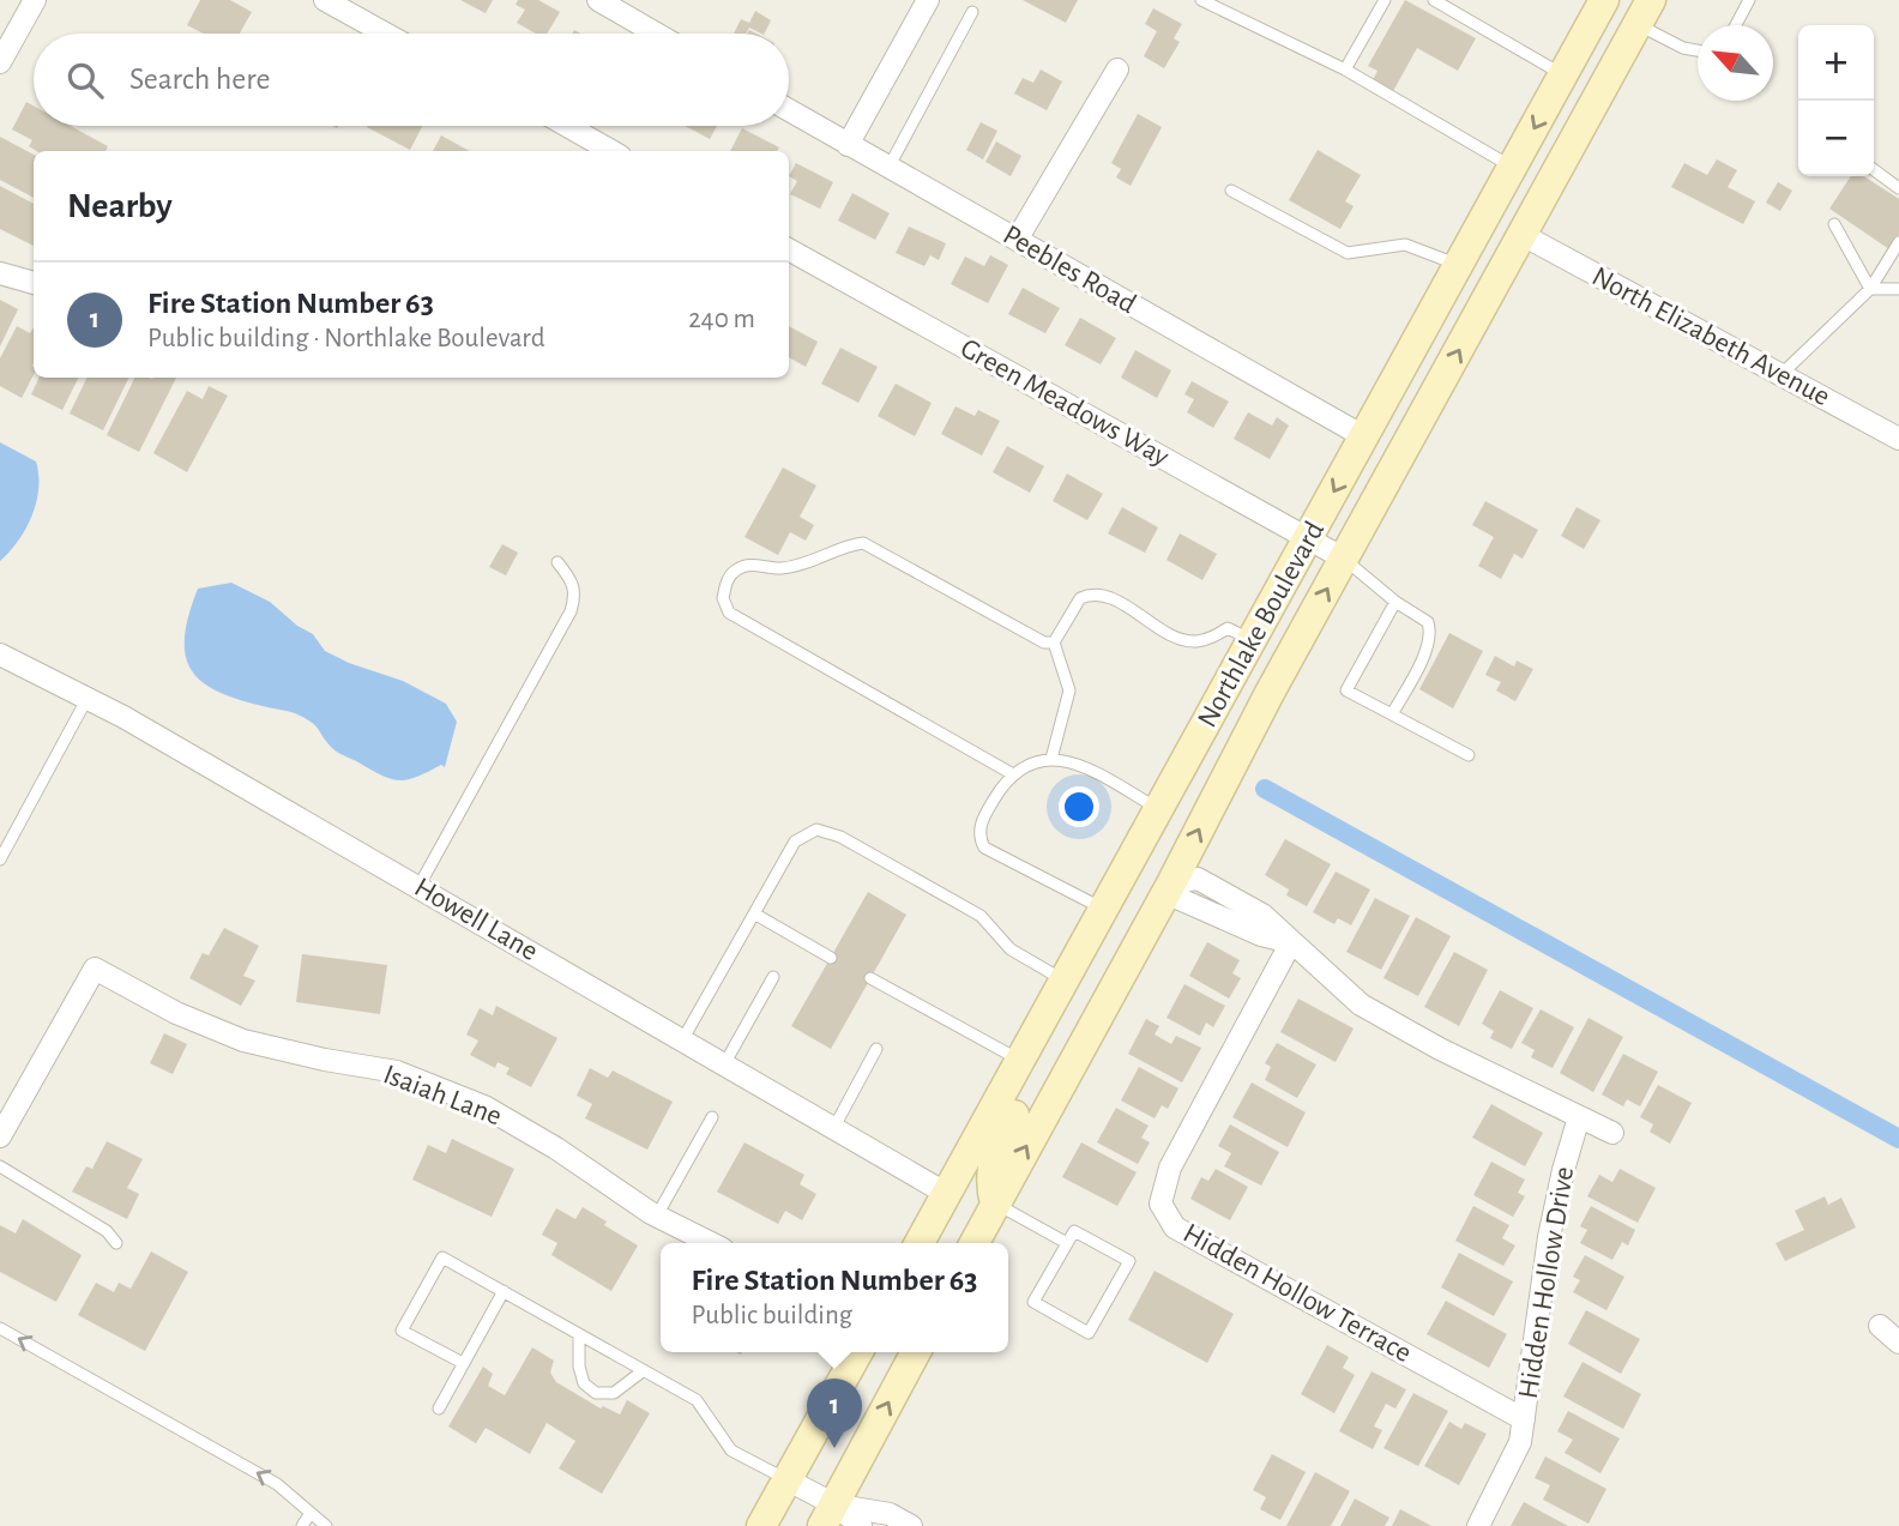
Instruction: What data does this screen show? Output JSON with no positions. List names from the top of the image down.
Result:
{
  "streets": {
    "main road": ["Northlake Boulevard"],
    "street": [
      "Peebles Road",
      "North Elizabeth Avenue",
      "Green Meadows Way",
      "Howell Lane",
      "Isaiah Lane",
      "Hidden Hollow Drive",
      "Hidden Hollow Terrace"
    ]
  },
  "crossings": [
    ["Peebles Road", "Northlake Boulevard"],
    ["North Elizabeth Avenue", "Northlake Boulevard"],
    ["Green Meadows Way", "Northlake Boulevard"],
    ["Northlake Boulevard", "Howell Lane"],
    ["Hidden Hollow Drive", "Hidden Hollow Terrace"]
  ],
  "north": "top left",
  "page": {
    "map_buttons": ["+", "−"],
    "search": "Search here",
    "heading": "Nearby",
    "list": [
      {
        "mark": "1",
        "name": "Fire Station Number 63",
        "note": "Public building · Northlake Boulevard",
        "value": "240 m"
      }
    ],
    "popup": ["Fire Station Number 63", "Public building"],
    "pins": "1"
  }
}
